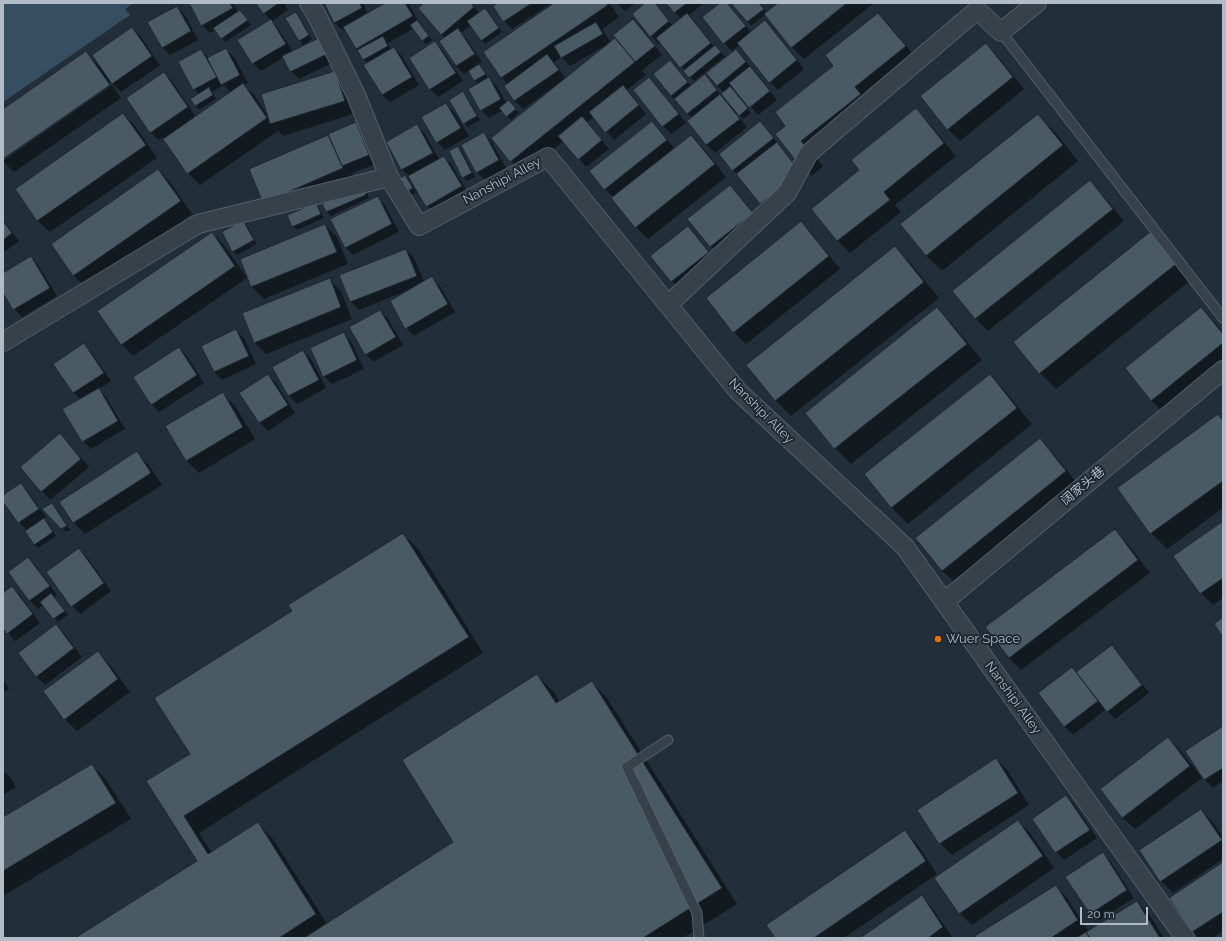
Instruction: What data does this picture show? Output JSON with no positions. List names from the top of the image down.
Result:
{
  "streets": {
    "street": ["Nanshipi Alley", "阔家头巷"]
  },
  "crossings": [
    ["Nanshipi Alley", "阔家头巷"]
  ],
  "places": ["Wuer Space"],
  "scale_bar": "20 m"
}
